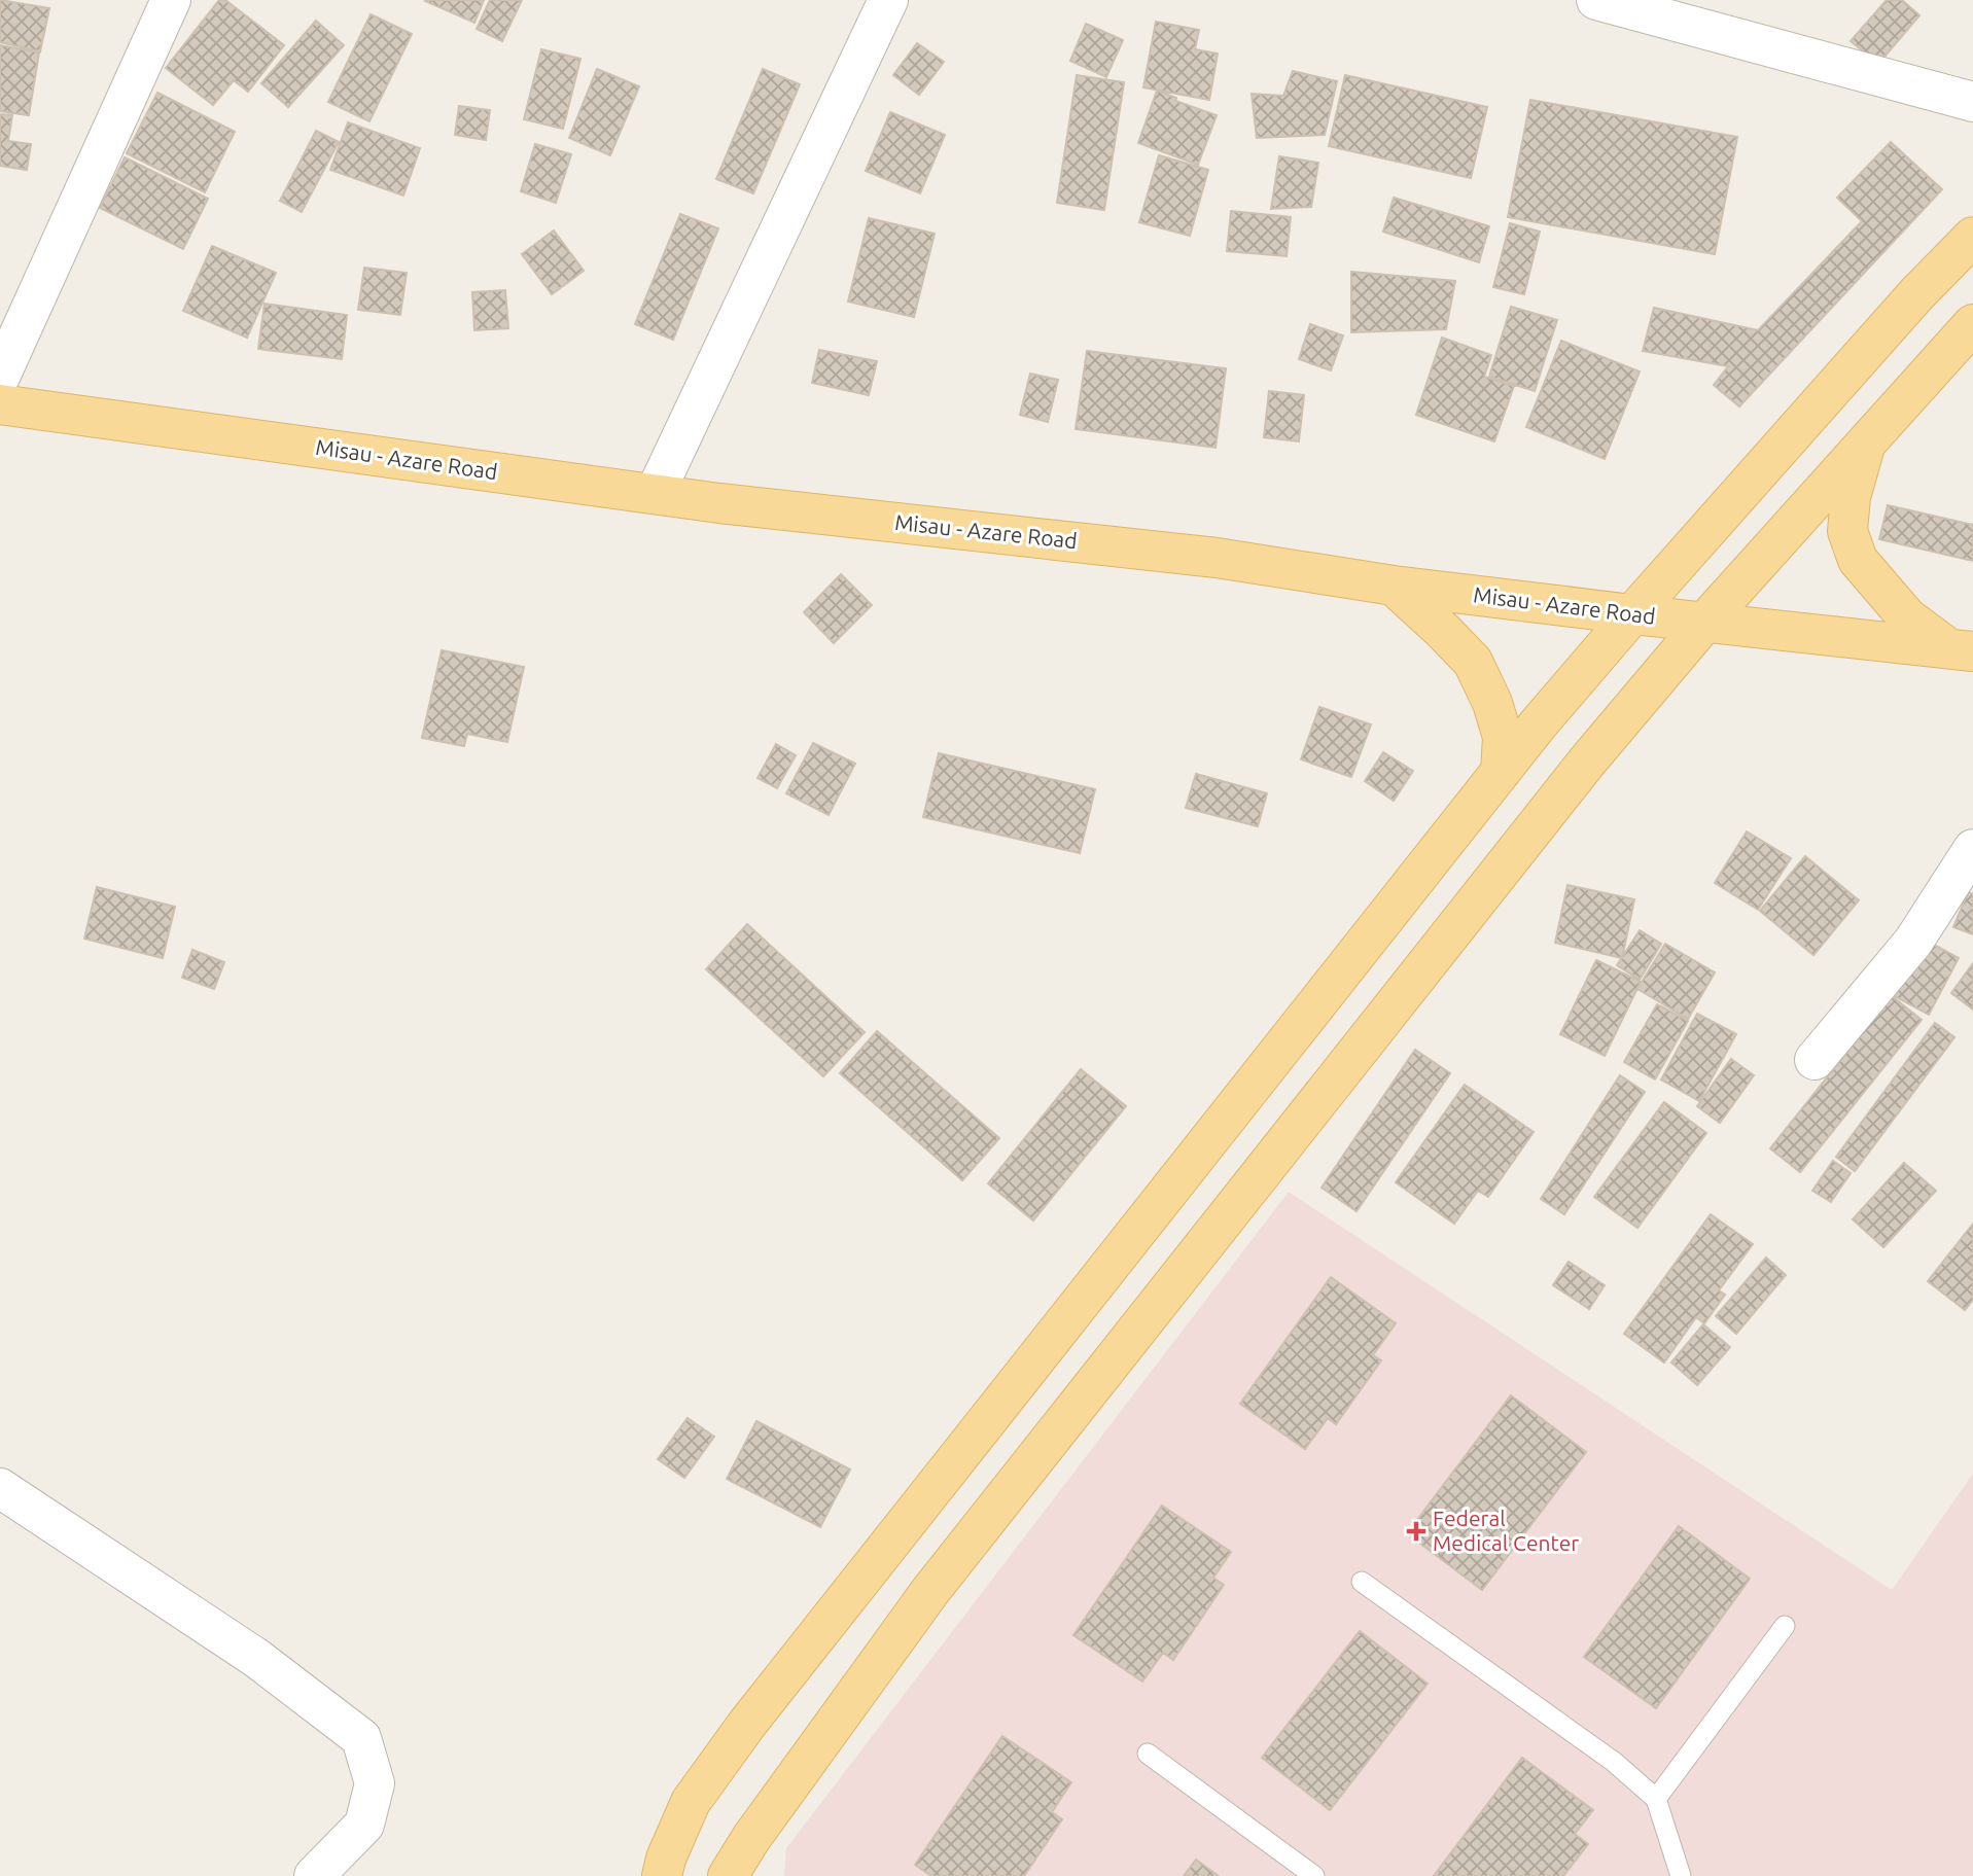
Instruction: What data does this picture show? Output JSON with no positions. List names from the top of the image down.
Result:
{
  "streets": {
    "main road": ["Misau - Azare Road"]
  },
  "places": {
    "health": ["Federal Medical Center"]
  }
}
